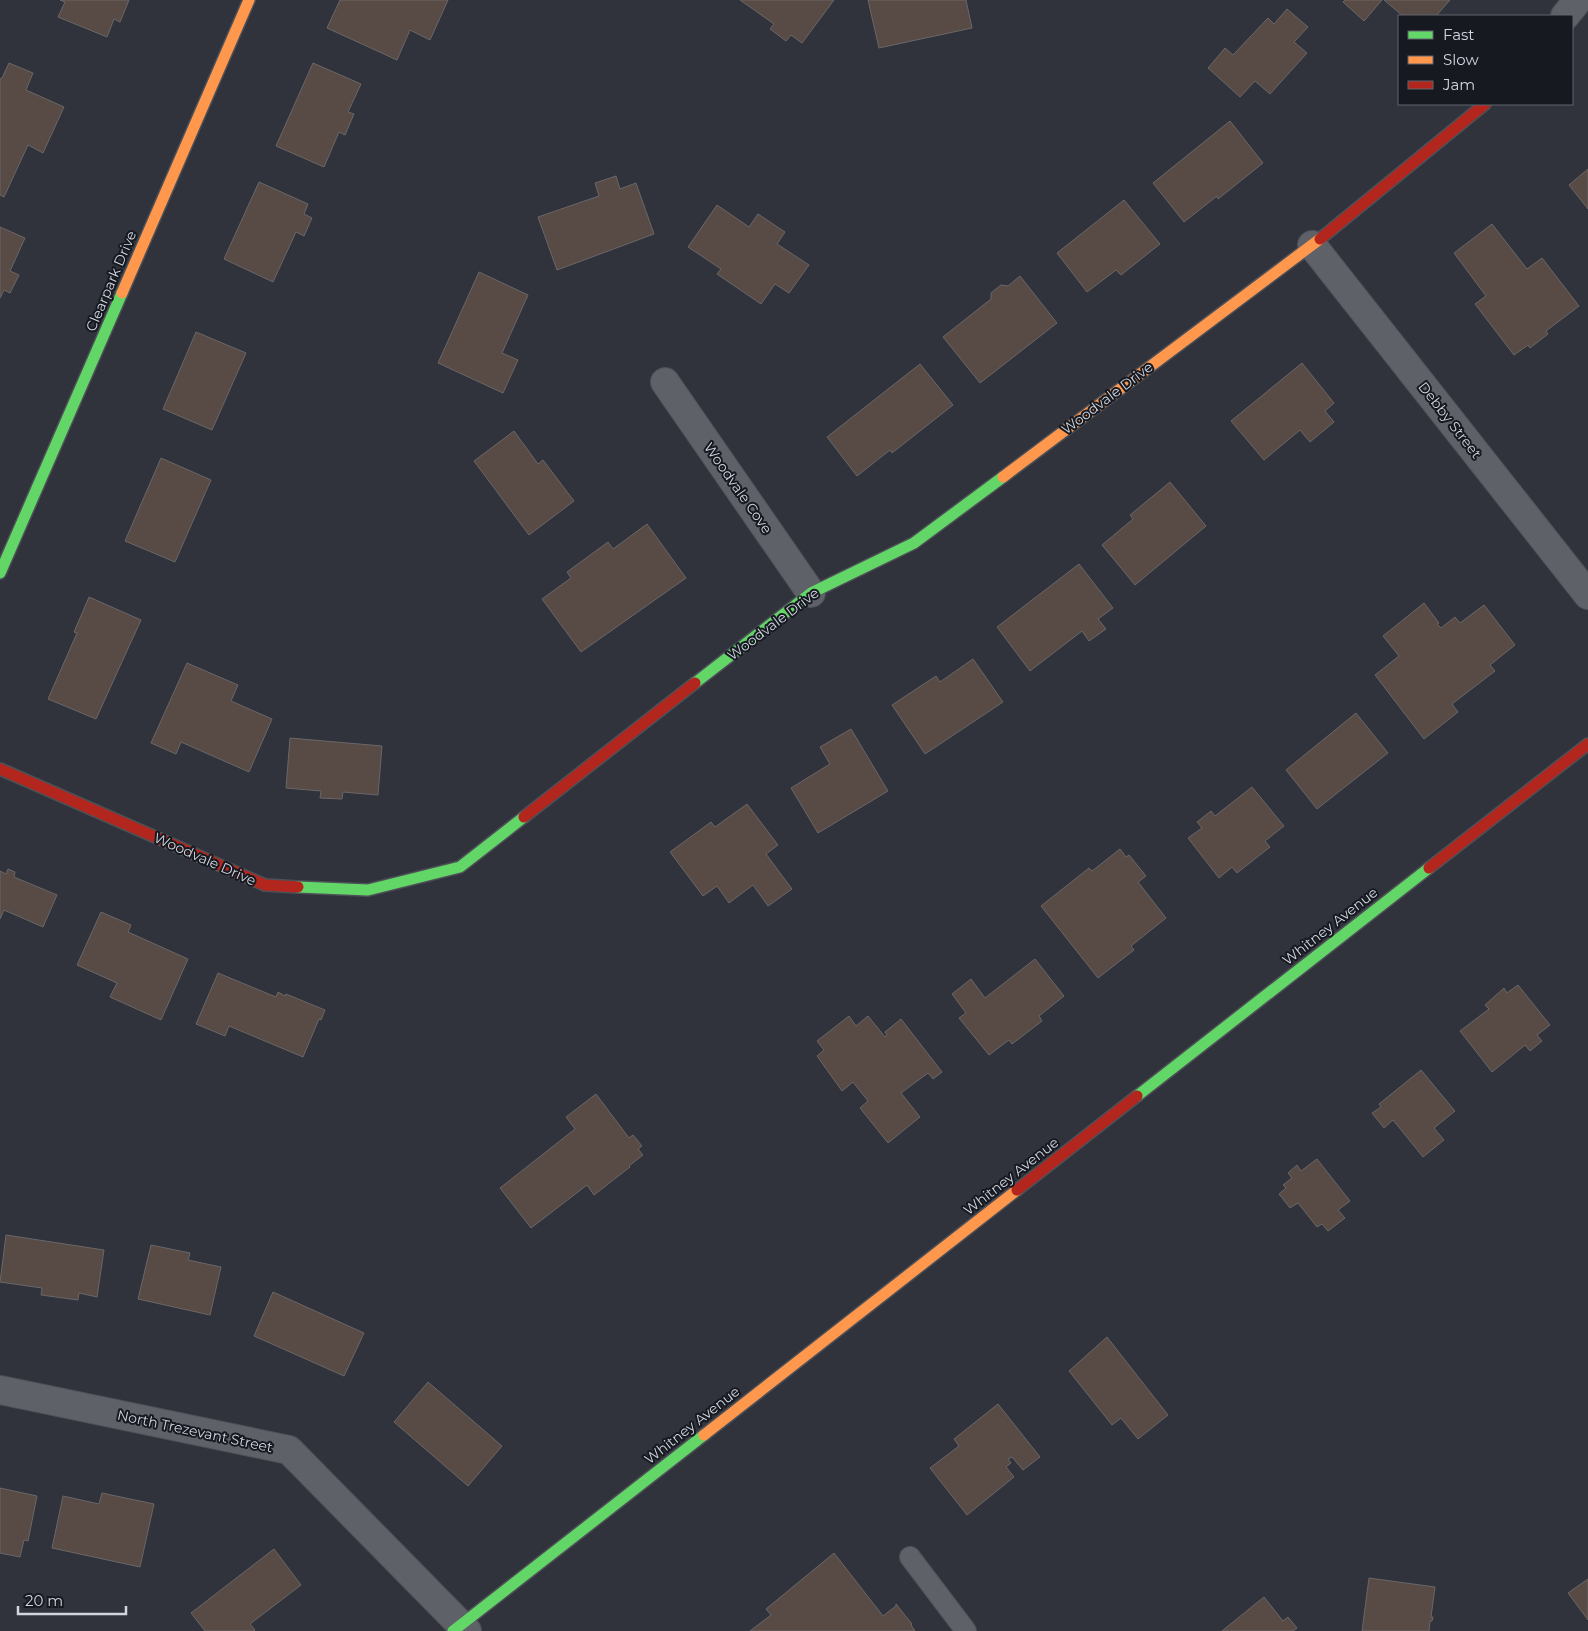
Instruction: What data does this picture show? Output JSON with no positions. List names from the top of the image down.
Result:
{
  "streets": {
    "street": [
      "Clearpark Drive",
      "Woodvale Drive",
      "Debby Street",
      "Woodvale Cove",
      "Whitney Avenue",
      "North Trezevant Street"
    ]
  },
  "crossings": [
    ["Woodvale Drive", "Debby Street"],
    ["Woodvale Drive", "Woodvale Cove"],
    ["Whitney Avenue", "North Trezevant Street"]
  ],
  "legend": ["Fast", "Slow", "Jam"],
  "scale_bar": "20 m"
}
